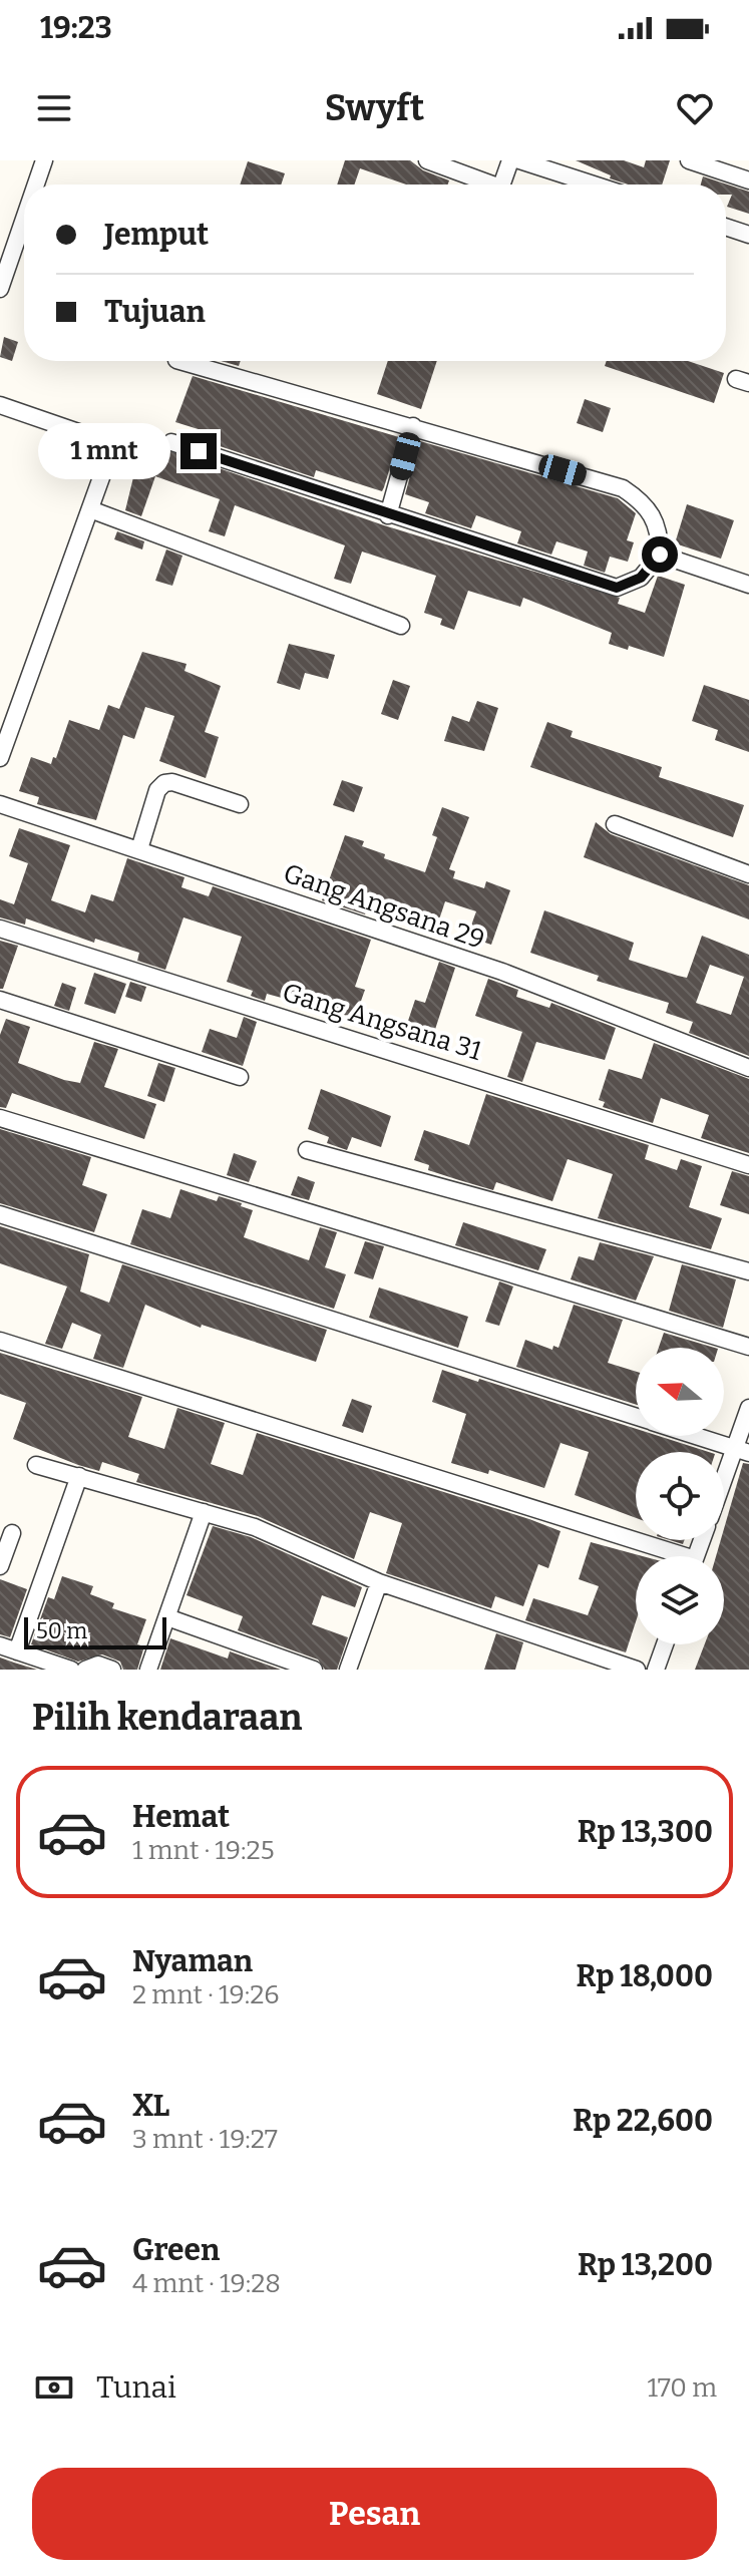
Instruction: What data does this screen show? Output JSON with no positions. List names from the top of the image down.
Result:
{
  "streets": {
    "street": ["Gang Angsana 29", "Gang Angsana 31"]
  },
  "scale_bar": "50 m",
  "north": "left",
  "page": {
    "status": "19:23",
    "header": "Swyft",
    "banner": ["Jemput", "Tujuan"],
    "bubble": "1 mnt",
    "scale": "50 m",
    "heading": "Pilih kendaraan",
    "list": [
      {
        "name": "Hemat",
        "note": "1 mnt · 19:25",
        "value": "Rp 13,300"
      },
      {
        "name": "Nyaman",
        "note": "2 mnt · 19:26",
        "value": "Rp 18,000"
      },
      {
        "name": "XL",
        "note": "3 mnt · 19:27",
        "value": "Rp 22,600"
      },
      {
        "name": "Green",
        "note": "4 mnt · 19:28",
        "value": "Rp 13,200"
      }
    ],
    "pay": ["Tunai", "170 m"],
    "buttons": "Pesan"
  }
}
